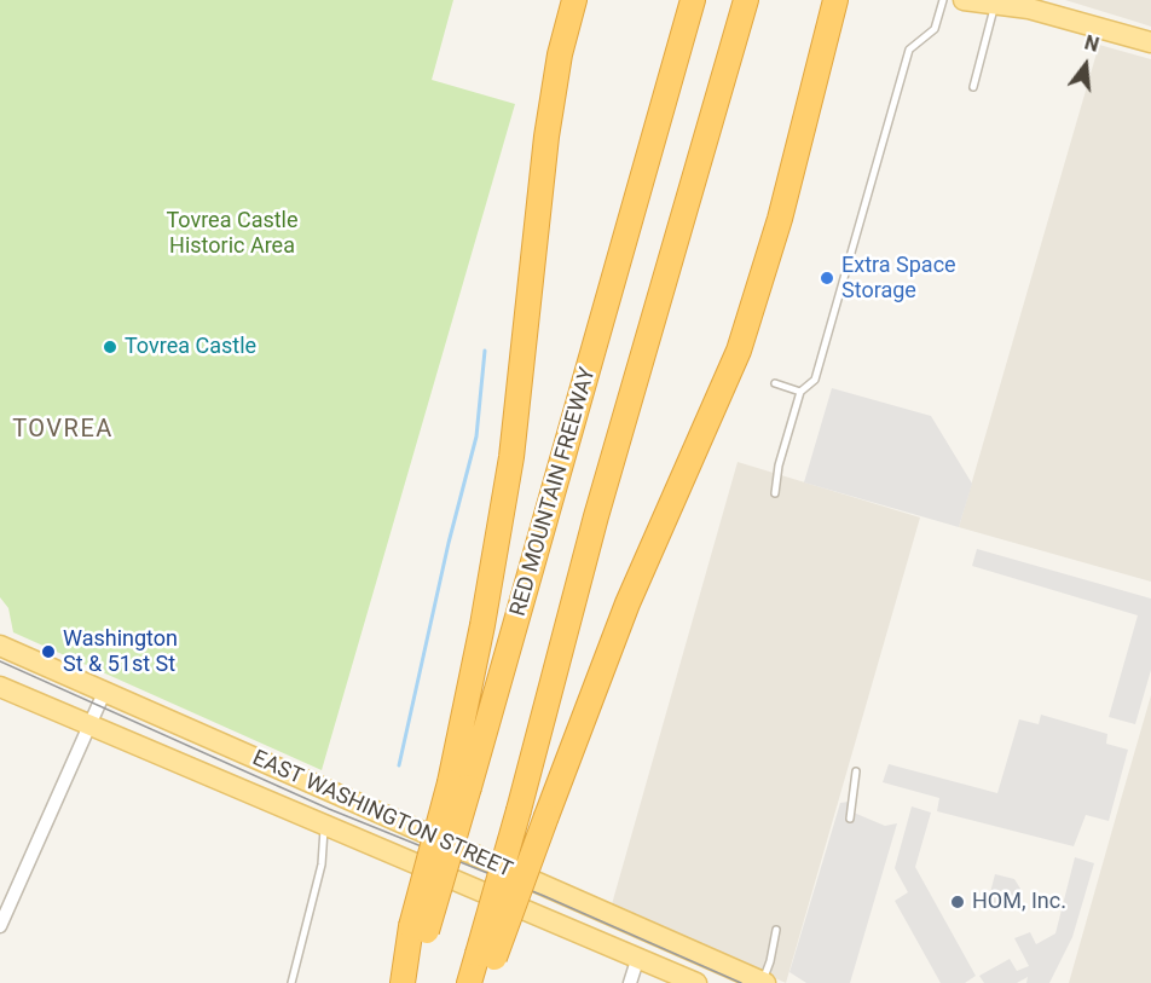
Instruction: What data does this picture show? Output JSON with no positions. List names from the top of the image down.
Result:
{
  "streets": {
    "highway": ["RED MOUNTAIN FREEWAY"],
    "main road": ["EAST WASHINGTON STREET"]
  },
  "districts": ["TOVREA"],
  "parks": ["Tovrea Castle Historic Area"],
  "places": [
    "Extra Space Storage",
    "Tovrea Castle",
    "Washington St & 51st St",
    "HOM, Inc."
  ],
  "north": "top"
}
